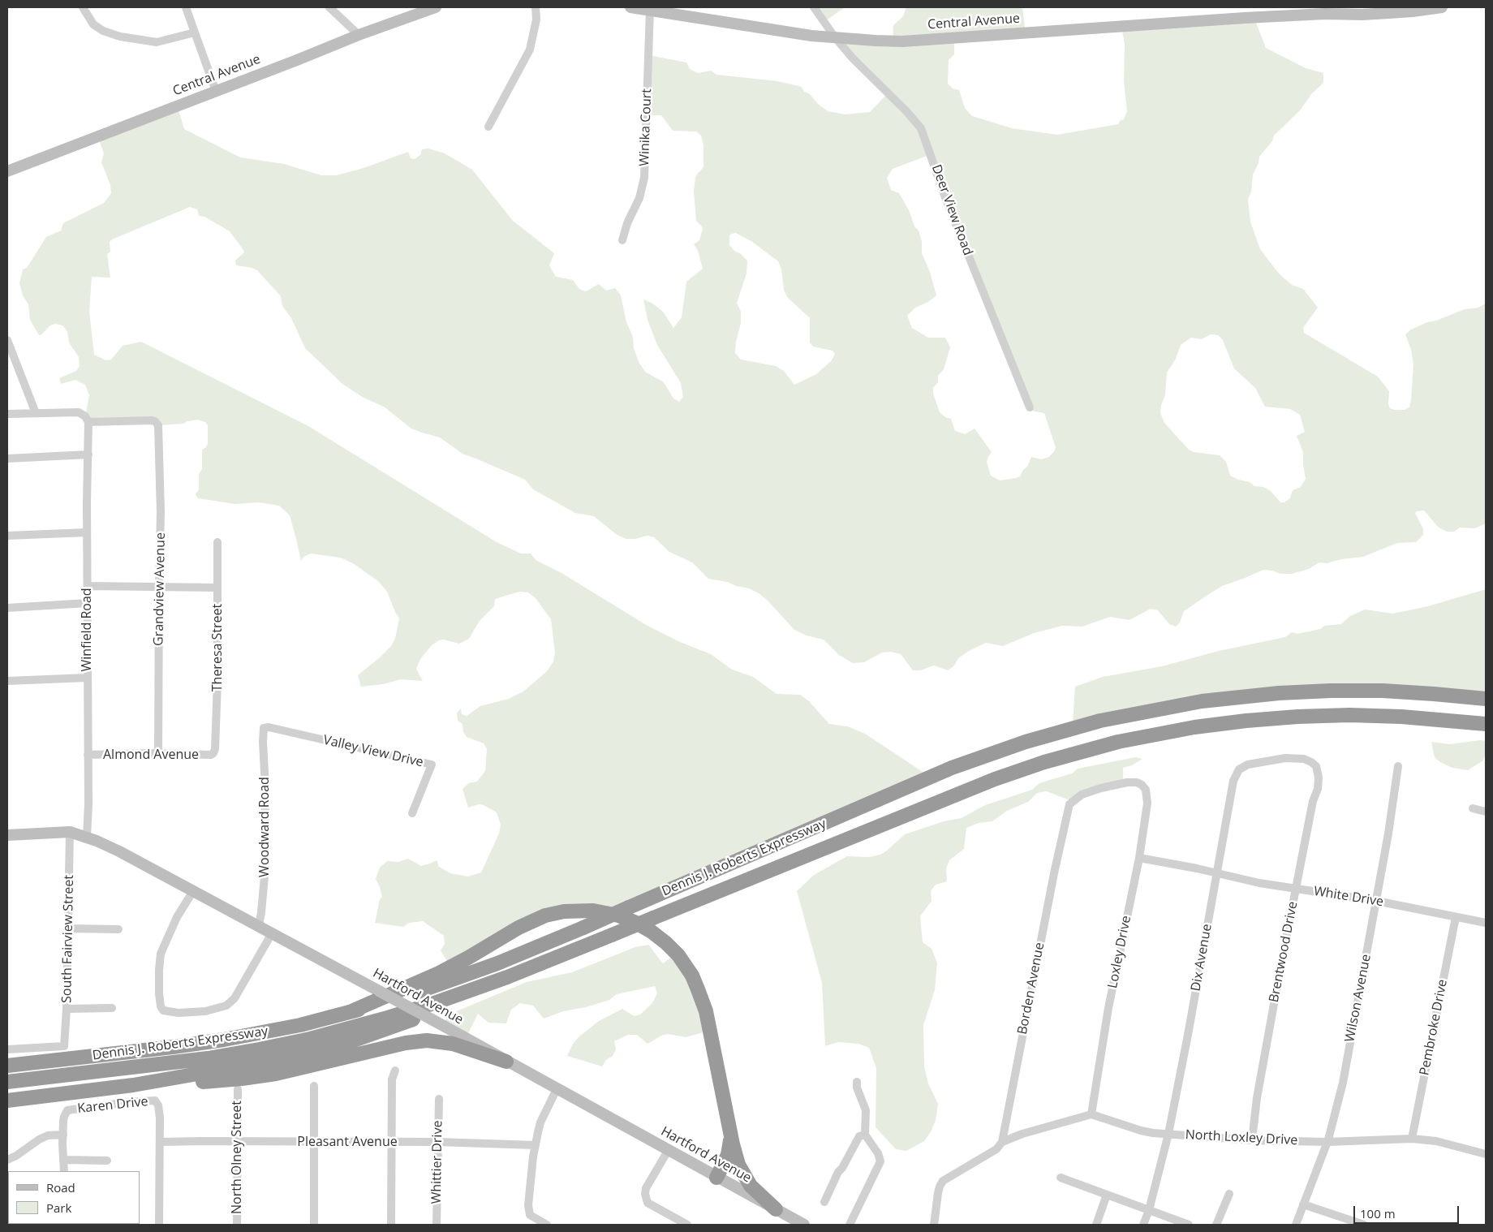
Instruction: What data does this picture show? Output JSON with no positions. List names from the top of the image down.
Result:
{
  "streets": {
    "highway": ["Dennis J. Roberts Expressway"],
    "main road": ["Central Avenue", "Hartford Avenue"],
    "street": [
      "Winika Court",
      "Deer View Road",
      "Grandview Avenue",
      "Winfield Road",
      "Theresa Street",
      "Valley View Drive",
      "Almond Avenue",
      "Woodward Road",
      "White Drive",
      "South Fairview Street",
      "Loxley Drive",
      "Brentwood Drive",
      "Dix Avenue",
      "Borden Avenue",
      "Wilson Avenue",
      "Pembroke Drive",
      "Karen Drive",
      "North Loxley Drive",
      "Pleasant Avenue",
      "North Olney Street",
      "Whittier Drive"
    ]
  },
  "crossings": [
    ["Central Avenue", "Winika Court"],
    ["Central Avenue", "Deer View Road"],
    ["Grandview Avenue", "Winfield Road"],
    ["Grandview Avenue", "Almond Avenue"],
    ["Winfield Road", "Almond Avenue"],
    ["Winfield Road", "Hartford Avenue"],
    ["Theresa Street", "Almond Avenue"],
    ["Valley View Drive", "Woodward Road"],
    ["Woodward Road", "Hartford Avenue"],
    ["White Drive", "Loxley Drive"],
    ["White Drive", "Brentwood Drive"],
    ["White Drive", "Dix Avenue"],
    ["White Drive", "Wilson Avenue"],
    ["White Drive", "Pembroke Drive"],
    ["South Fairview Street", "Hartford Avenue"],
    ["Loxley Drive", "Borden Avenue"],
    ["Loxley Drive", "North Loxley Drive"],
    ["Brentwood Drive", "Dix Avenue"],
    ["Brentwood Drive", "North Loxley Drive"],
    ["Dix Avenue", "North Loxley Drive"],
    ["Wilson Avenue", "North Loxley Drive"],
    ["Pembroke Drive", "North Loxley Drive"],
    ["Karen Drive", "Pleasant Avenue"],
    ["Pleasant Avenue", "North Olney Street"],
    ["Pleasant Avenue", "Whittier Drive"]
  ],
  "legend": ["Road", "Park"],
  "scale_bar": "100 m"
}
